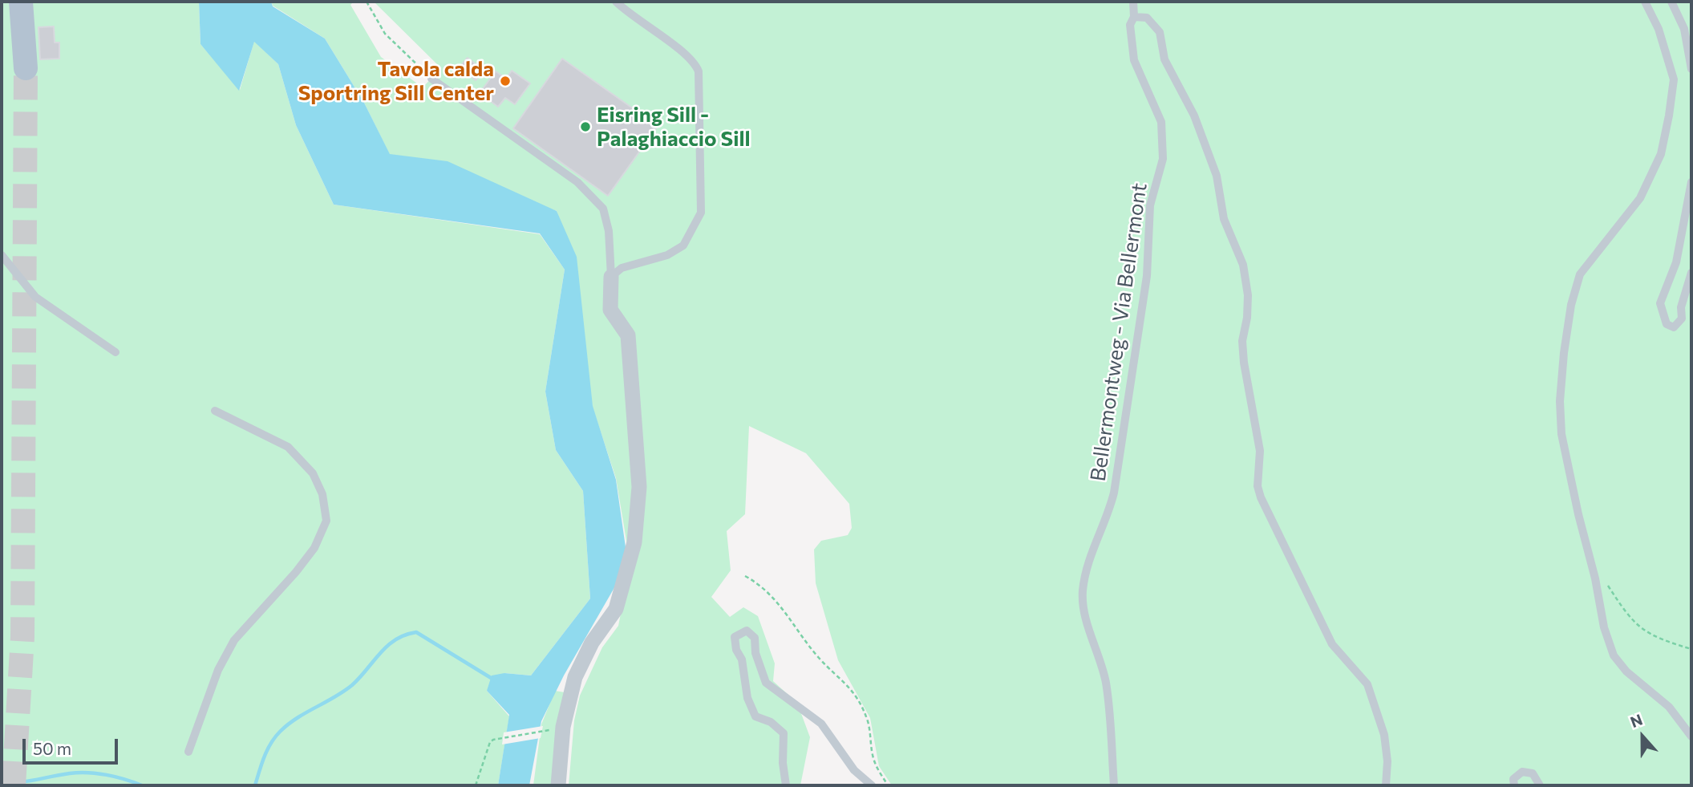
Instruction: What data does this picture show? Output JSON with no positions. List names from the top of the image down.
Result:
{
  "streets": {
    "lane": ["Bellermontweg - Via Bellermont"]
  },
  "places": ["Tavola calda Sportring Sill Center", "Eisring Sill - Palaghiaccio Sill"],
  "scale_bar": "50 m",
  "north": "top"
}
